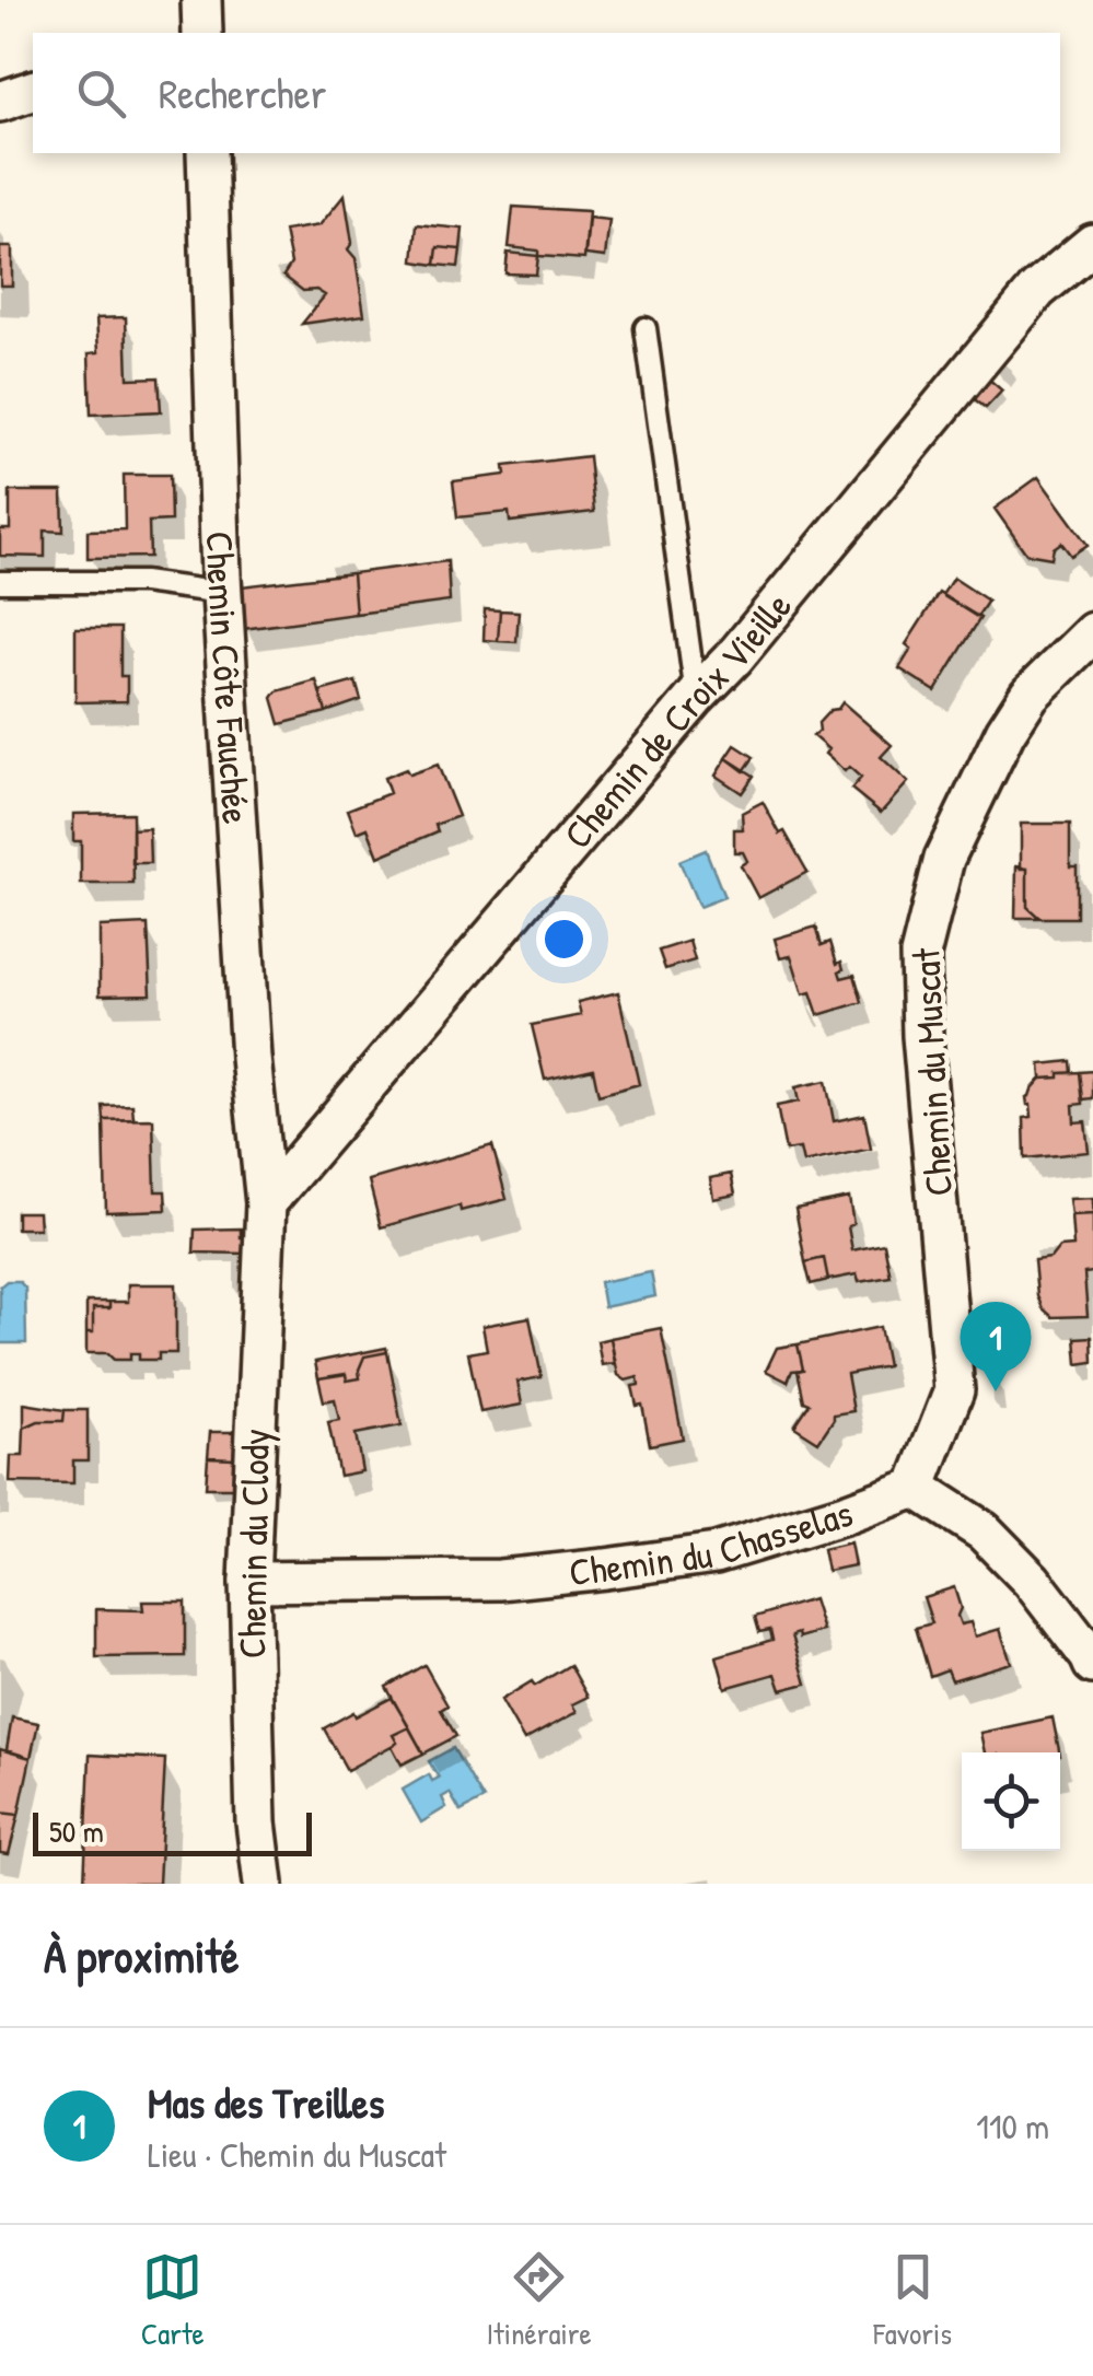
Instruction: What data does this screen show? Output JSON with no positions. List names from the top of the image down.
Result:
{
  "streets": {
    "street": [
      "Chemin Côte Fauchée",
      "Chemin de Croix Vieille",
      "Chemin du Muscat",
      "Chemin du Chasselas",
      "Chemin du Clody"
    ]
  },
  "crossings": [
    ["Chemin Côte Fauchée", "Chemin de Croix Vieille"],
    ["Chemin Côte Fauchée", "Chemin du Clody"],
    ["Chemin de Croix Vieille", "Chemin du Clody"],
    ["Chemin du Muscat", "Chemin du Chasselas"],
    ["Chemin du Chasselas", "Chemin du Clody"]
  ],
  "scale_bar": "50 m",
  "page": {
    "search": "Rechercher",
    "pins": "1",
    "scale": "50 m",
    "heading": "À proximité",
    "list": [
      {
        "mark": "1",
        "name": "Mas des Treilles",
        "note": "Lieu · Chemin du Muscat",
        "value": "110 m"
      }
    ],
    "nav": ["Carte", "Itinéraire", "Favoris"]
  }
}
